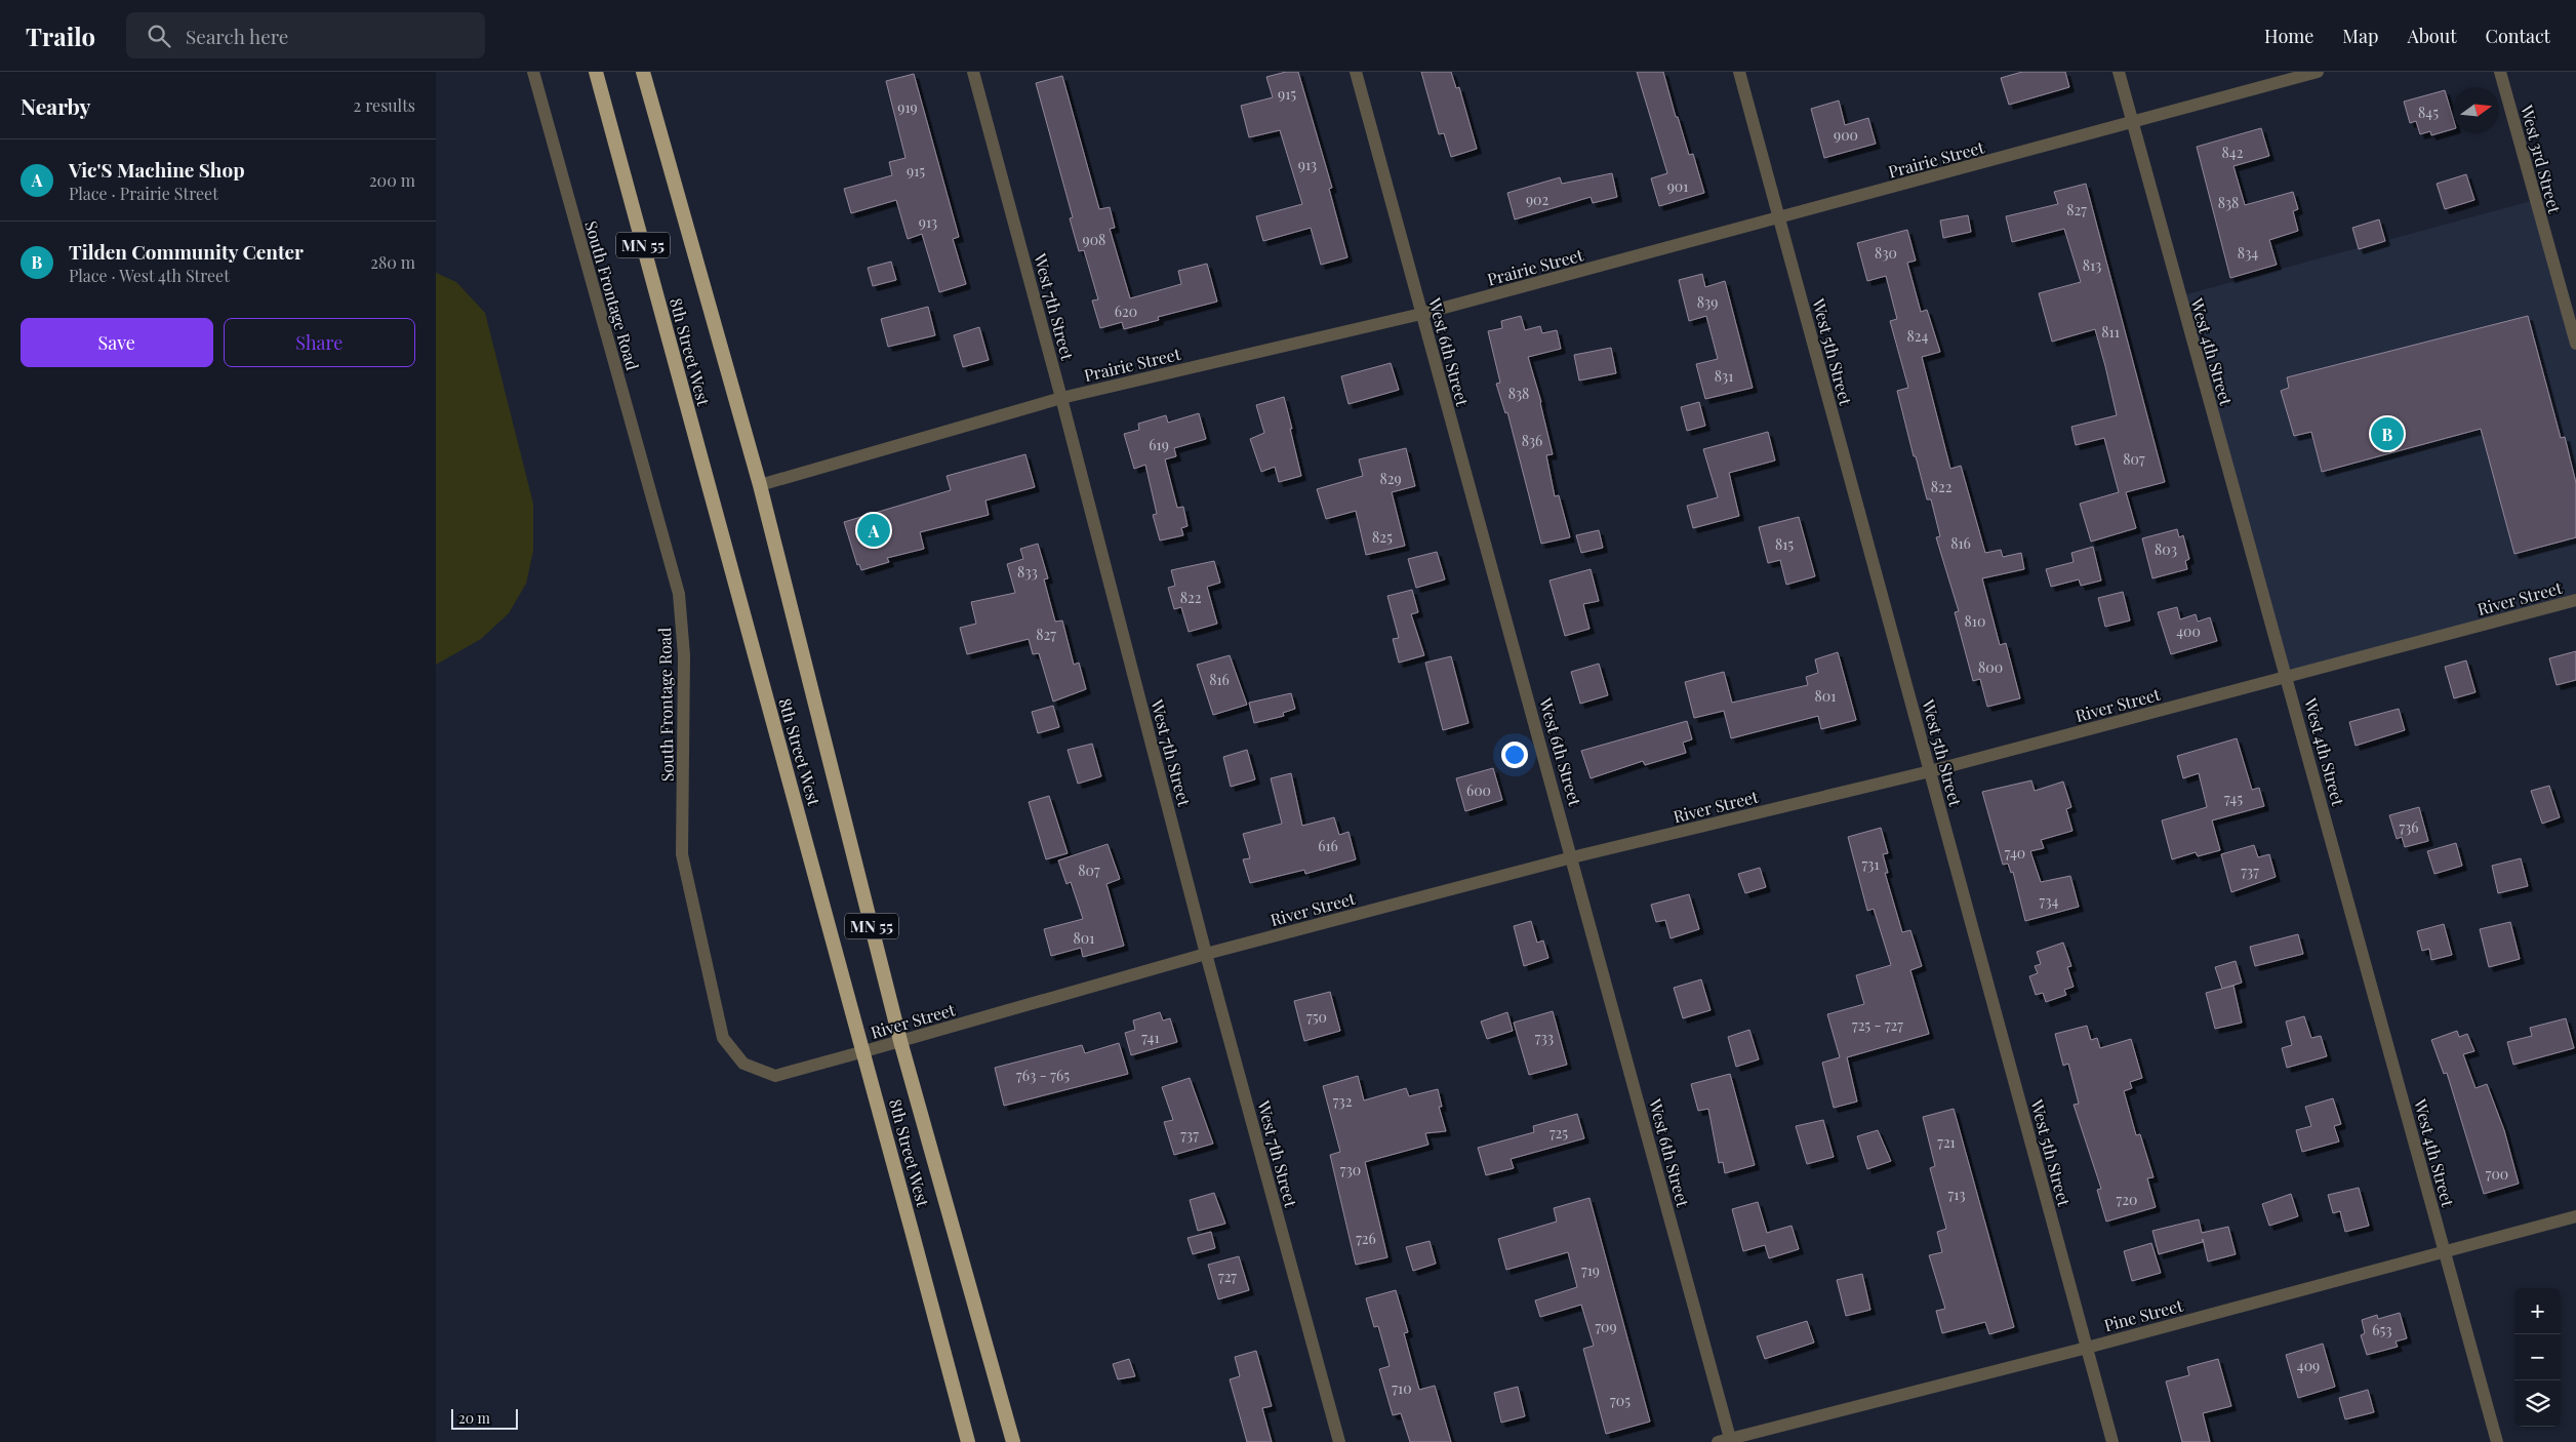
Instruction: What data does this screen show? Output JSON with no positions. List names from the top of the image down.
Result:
{
  "streets": {
    "highway": ["MN 55", "8th Street West"],
    "street": [
      "Prairie Street",
      "West 3rd Street",
      "South Frontage Road",
      "West 7th Street",
      "West 6th Street",
      "West 5th Street",
      "West 4th Street",
      "River Street",
      "Pine Street"
    ]
  },
  "crossings": [
    ["Prairie Street", "West 7th Street"],
    ["Prairie Street", "8th Street West"],
    ["Prairie Street", "West 6th Street"],
    ["Prairie Street", "West 5th Street"],
    ["Prairie Street", "West 4th Street"],
    ["South Frontage Road", "8th Street West"],
    ["South Frontage Road", "River Street"],
    ["West 7th Street", "River Street"],
    ["8th Street West", "River Street"],
    ["West 6th Street", "River Street"],
    ["West 6th Street", "Pine Street"],
    ["West 5th Street", "River Street"],
    ["West 5th Street", "Pine Street"],
    ["West 4th Street", "River Street"],
    ["West 4th Street", "Pine Street"]
  ],
  "house_numbers": [
    "915",
    "919",
    "845",
    "900",
    "842",
    "913",
    "915",
    "901",
    "902",
    "838",
    "827",
    "913",
    "908",
    "830",
    "834",
    "813",
    "839",
    "620",
    "811",
    "824",
    "831",
    "838",
    "836",
    "619",
    "807",
    "829",
    "822",
    "825",
    "816",
    "815",
    "803",
    "833",
    "822",
    "810",
    "400",
    "827",
    "800",
    "816",
    "801",
    "600",
    "745",
    "736",
    "616",
    "740",
    "731",
    "807",
    "737",
    "734",
    "801",
    "750",
    "725 - 727",
    "741",
    "733",
    "763 - 765",
    "732",
    "725",
    "737",
    "721",
    "730",
    "700",
    "713",
    "720",
    "726",
    "719",
    "727",
    "709",
    "653",
    "409",
    "710",
    "705"
  ],
  "scale_bar": "20 m",
  "north": "right",
  "page": {
    "header": "Trailo",
    "search": "Search here",
    "nav": [
      "Home",
      "Map",
      "About",
      "Contact"
    ],
    "heading": ["Nearby", "2 results"],
    "list": [
      {
        "mark": "A",
        "name": "Vic'S Machine Shop",
        "note": "Place · Prairie Street",
        "value": "200 m"
      },
      {
        "mark": "B",
        "name": "Tilden Community Center",
        "note": "Place · West 4th Street",
        "value": "280 m"
      }
    ],
    "buttons": ["Save", "Share"],
    "pins": ["B", "A"],
    "map_buttons": ["+", "−"],
    "scale": "20 m"
  }
}
